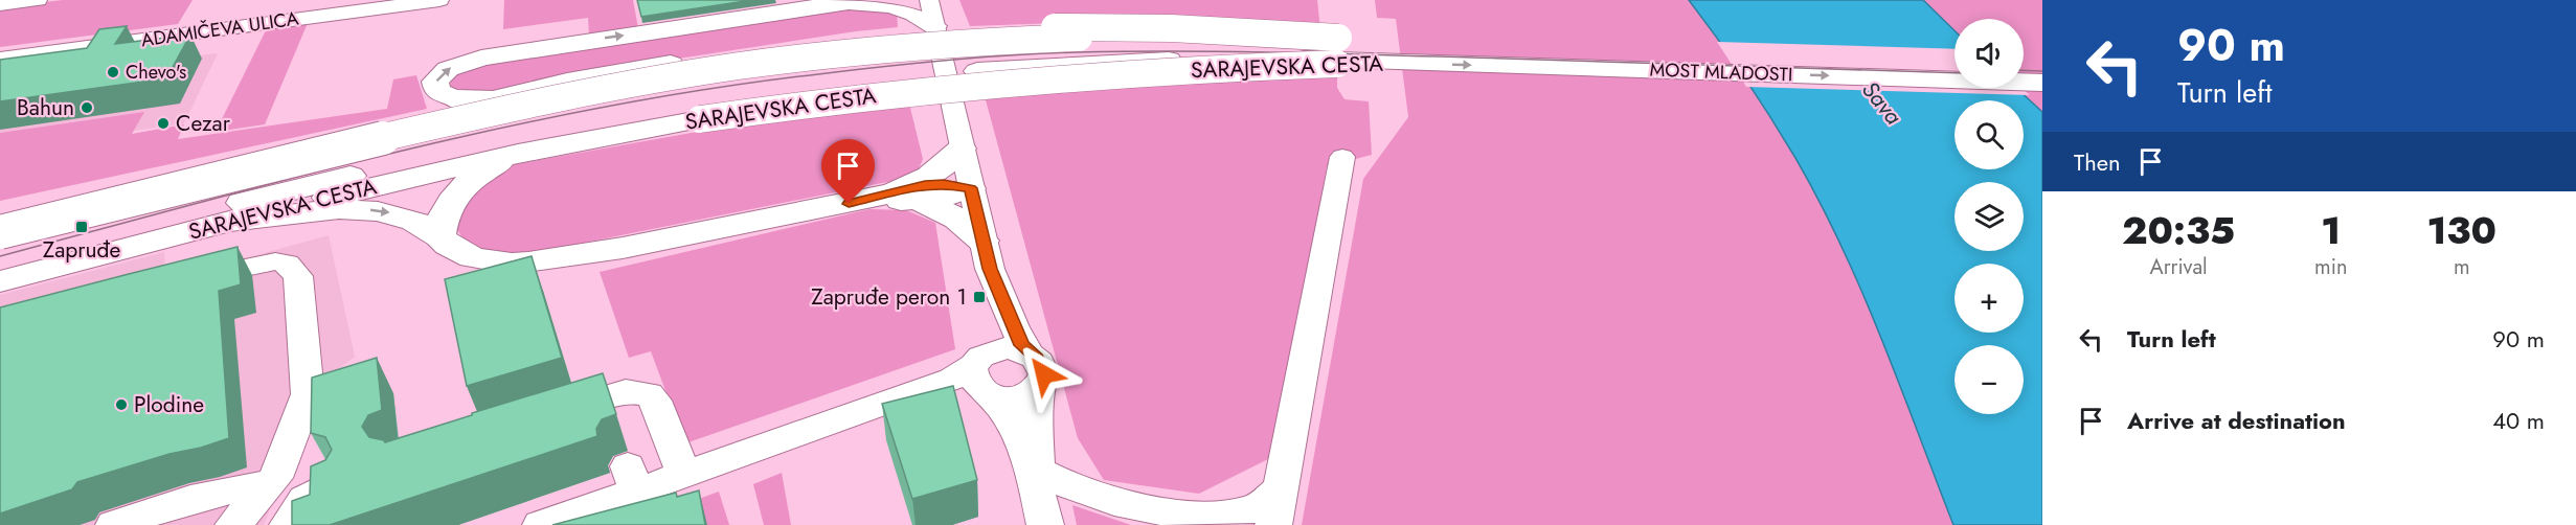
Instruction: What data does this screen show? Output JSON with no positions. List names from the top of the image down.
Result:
{
  "streets": {
    "main road": ["SARAJEVSKA CESTA", "MOST MLADOSTI"],
    "street": ["ADAMIČEVA ULICA"]
  },
  "crossings": [
    ["SARAJEVSKA CESTA", "MOST MLADOSTI"]
  ],
  "water": ["Sava"],
  "places": {
    "other": [
      "Chevo's",
      "Bahun",
      "Cezar",
      "Plodine"
    ],
    "transit": ["Zapruđe", "Zapruđe peron 1"]
  },
  "page": {
    "turn": ["90 m", "Turn left"],
    "map_buttons": ["+", "−"],
    "then": "Then",
    "eta": [
      "20:35",
      "Arrival",
      "1",
      "min",
      "130",
      "m"
    ],
    "list": [
      {
        "name": "Turn left",
        "value": "90 m"
      },
      {
        "name": "Arrive at destination",
        "value": "40 m"
      }
    ]
  }
}
